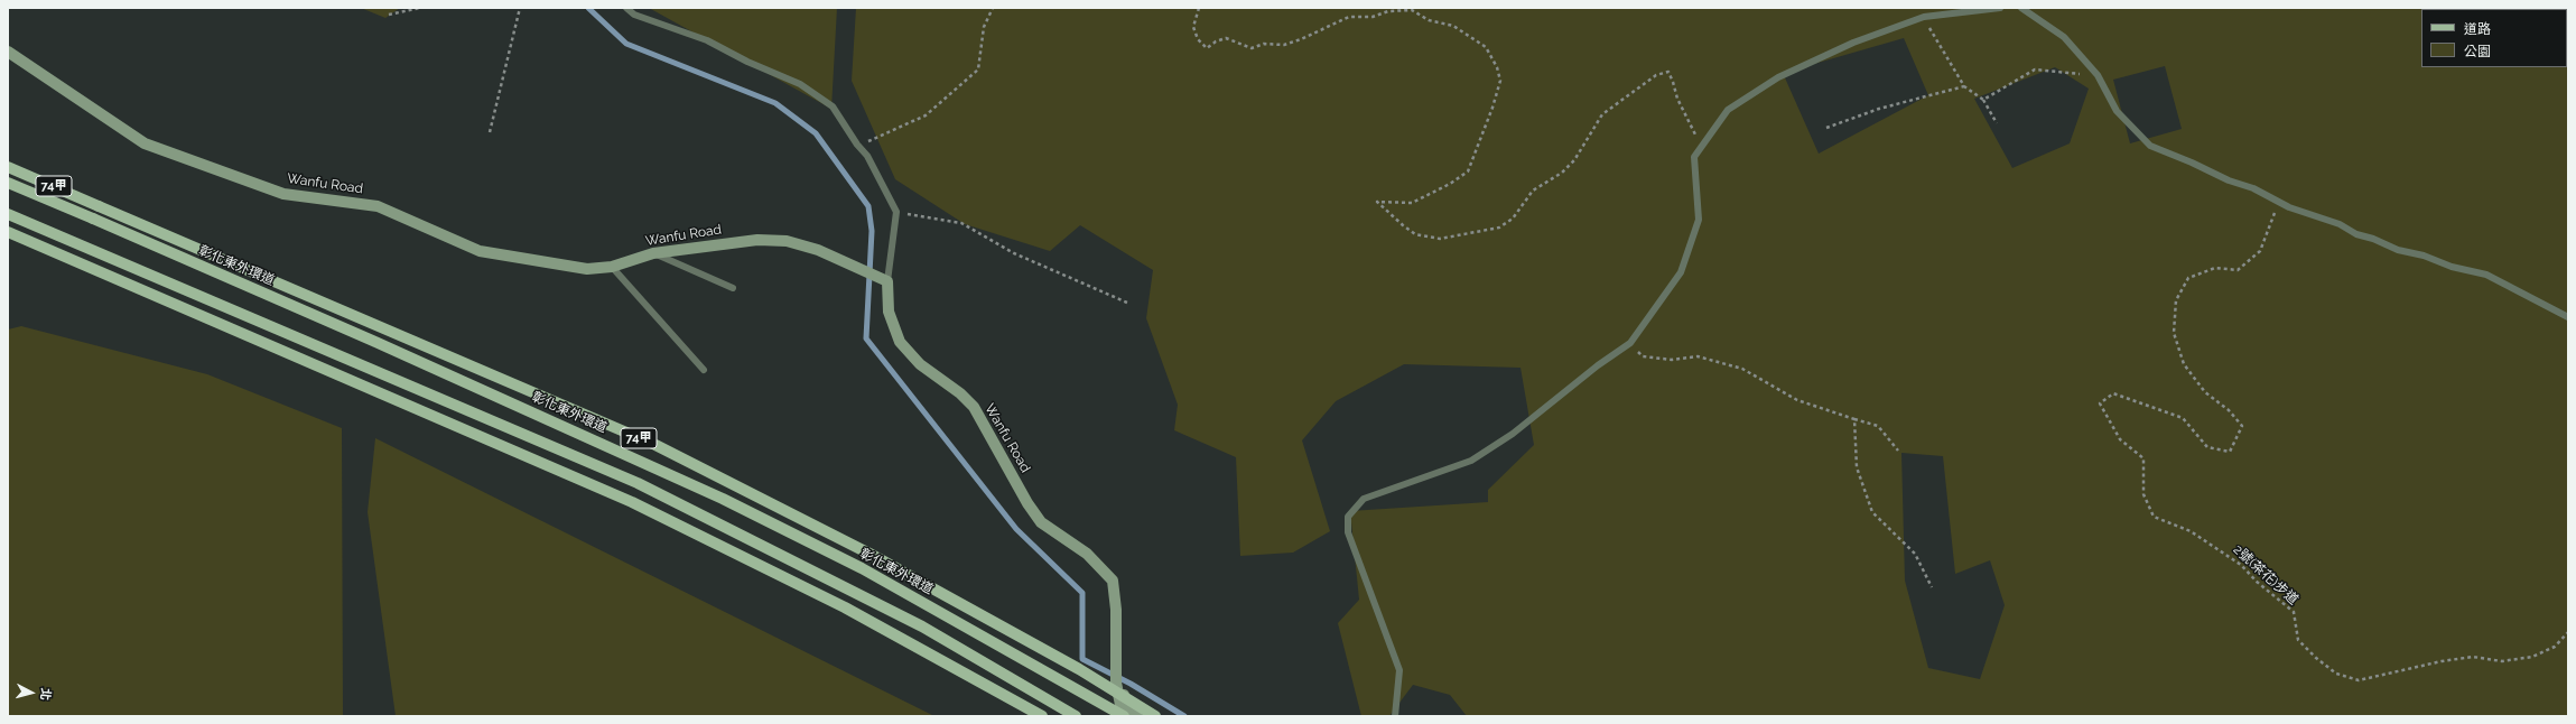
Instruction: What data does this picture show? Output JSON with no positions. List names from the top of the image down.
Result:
{
  "streets": {
    "main road": ["74甲", "彰化東外環道"],
    "street": ["Wanfu Road"],
    "path": ["2號(茶花)步道"]
  },
  "crossings": [
    ["Wanfu Road", "彰化東外環道"]
  ],
  "legend": ["道路", "公園"],
  "north": "right"
}
